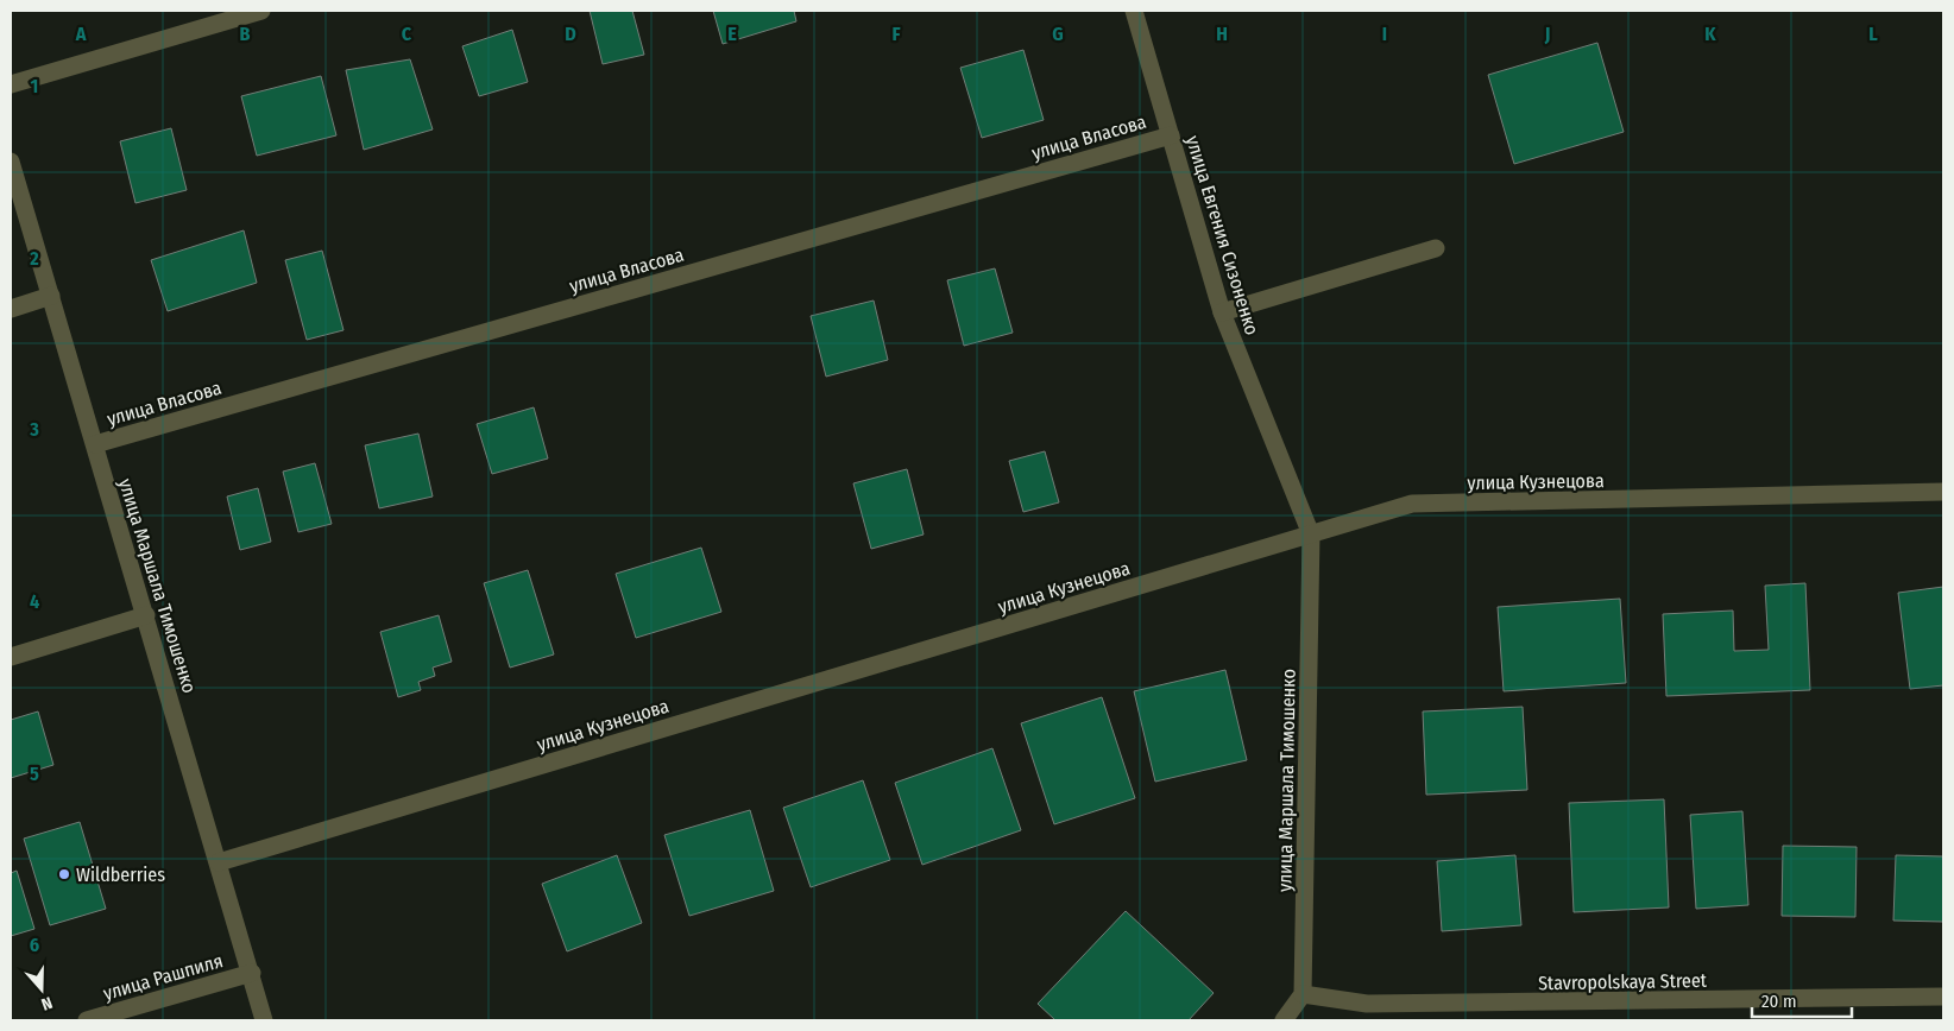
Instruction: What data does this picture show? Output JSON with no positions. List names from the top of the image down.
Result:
{
  "streets": {
    "street": [
      "улица Власова",
      "улица Евгения Сизоненко",
      "улица Кузнецова",
      "улица Маршала Тимошенко",
      "улица Рашпиля",
      "Stavropolskaya Street"
    ]
  },
  "crossings": [
    ["улица Власова", "улица Евгения Сизоненко"],
    ["улица Власова", "улица Маршала Тимошенко"],
    ["улица Евгения Сизоненко", "улица Кузнецова"],
    ["улица Евгения Сизоненко", "улица Маршала Тимошенко"],
    ["улица Кузнецова", "улица Маршала Тимошенко"],
    ["улица Маршала Тимошенко", "улица Рашпиля"],
    ["улица Маршала Тимошенко", "Stavropolskaya Street"]
  ],
  "places": ["Wildberries"],
  "scale_bar": "20 m",
  "north": "bottom",
  "grid": {
    "columns": [
      "A",
      "B",
      "C",
      "D",
      "E",
      "F",
      "G",
      "H",
      "I",
      "J",
      "K",
      "L"
    ],
    "rows": [
      "1",
      "2",
      "3",
      "4",
      "5",
      "6"
    ]
  }
}
